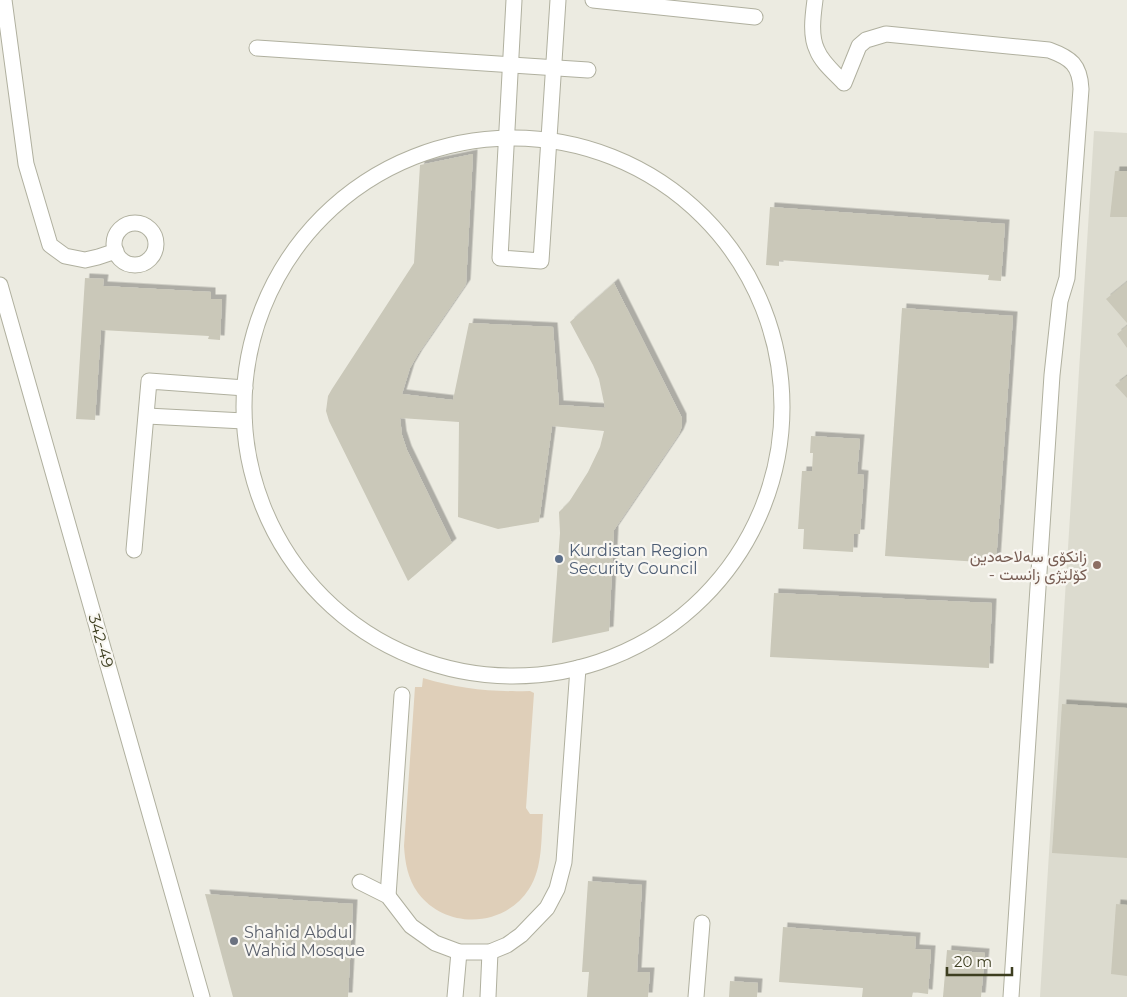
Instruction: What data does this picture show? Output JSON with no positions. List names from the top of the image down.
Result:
{
  "streets": {
    "street": ["342-49"]
  },
  "places": ["Kurdistan Region Security Council", "زانکۆی سەلاحەدین - کۆلێژی زانست", "Shahid Abdul Wahid Mosque"],
  "scale_bar": "20 m"
}
